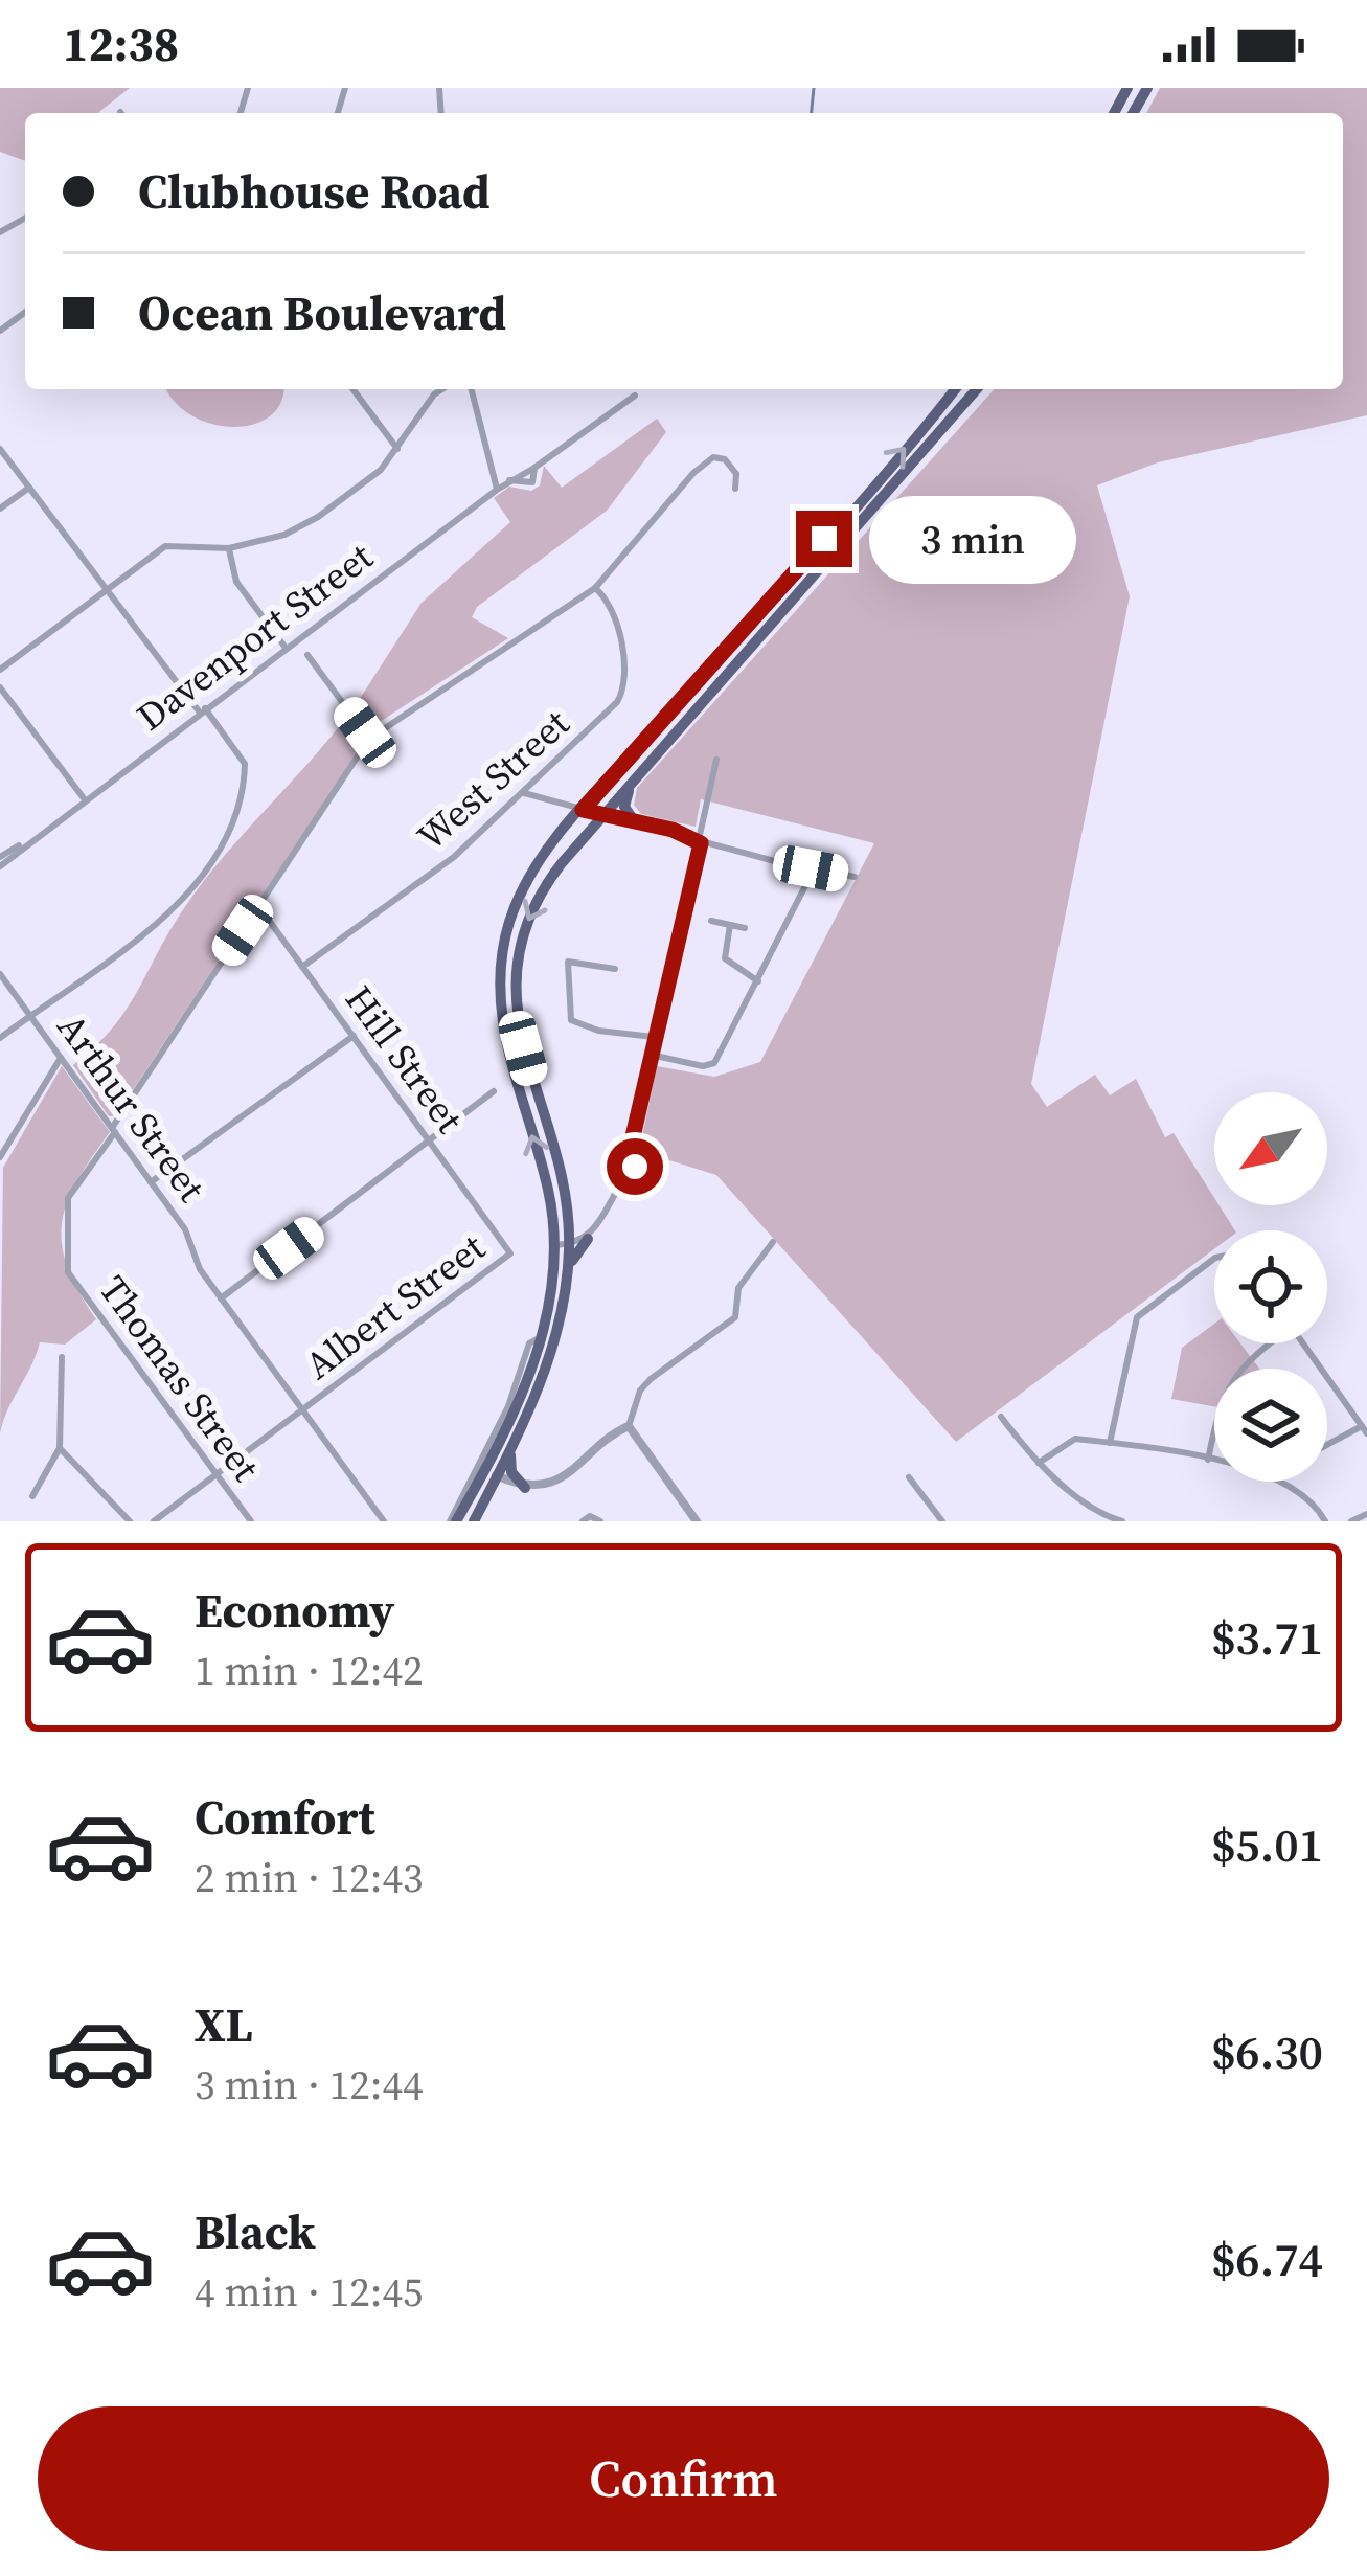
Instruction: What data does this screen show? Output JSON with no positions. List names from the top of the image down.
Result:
{
  "streets": {
    "street": [
      "Davenport Street",
      "West Street",
      "Hill Street",
      "Arthur Street",
      "Albert Street",
      "Thomas Street"
    ]
  },
  "crossings": [
    ["West Street", "Hill Street"],
    ["West Street", "Thomas Street"],
    ["Hill Street", "Albert Street"],
    ["Hill Street", "Thomas Street"],
    ["Arthur Street", "Albert Street"],
    ["Arthur Street", "Thomas Street"]
  ],
  "north": "bottom left",
  "page": {
    "status": "12:38",
    "banner": ["Clubhouse Road", "Ocean Boulevard"],
    "bubble": "3 min",
    "list": [
      {
        "name": "Economy",
        "note": "1 min · 12:42",
        "value": "$3.71"
      },
      {
        "name": "Comfort",
        "note": "2 min · 12:43",
        "value": "$5.01"
      },
      {
        "name": "XL",
        "note": "3 min · 12:44",
        "value": "$6.30"
      },
      {
        "name": "Black",
        "note": "4 min · 12:45",
        "value": "$6.74"
      }
    ],
    "buttons": "Confirm"
  }
}
